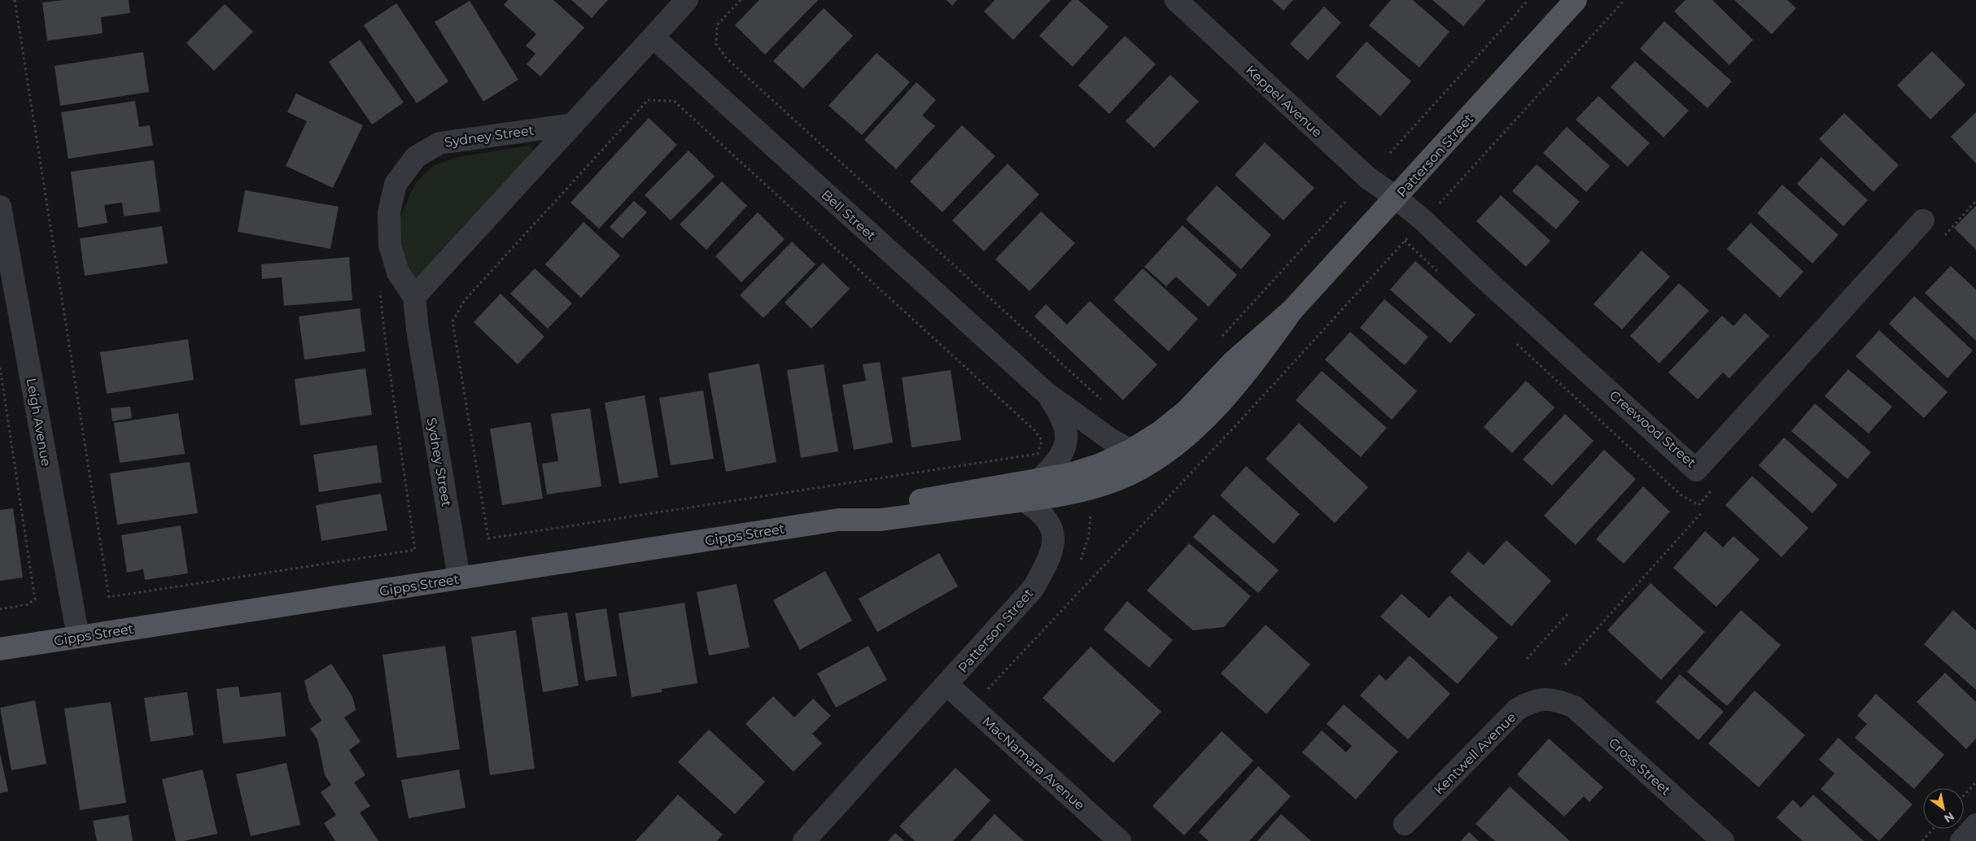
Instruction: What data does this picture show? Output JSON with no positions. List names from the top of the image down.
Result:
{
  "streets": {
    "main road": ["Patterson Street", "Gipps Street"],
    "street": [
      "Keppel Avenue",
      "Sydney Street",
      "Bell Street",
      "Leigh Avenue",
      "Creewood Street",
      "Kentwell Avenue",
      "MacNamara Avenue",
      "Cross Street"
    ]
  },
  "crossings": [
    ["Keppel Avenue", "Patterson Street"],
    ["Keppel Avenue", "Creewood Street"],
    ["Sydney Street", "Bell Street"],
    ["Sydney Street", "Gipps Street"],
    ["Patterson Street", "Bell Street"],
    ["Patterson Street", "Creewood Street"],
    ["Patterson Street", "Gipps Street"],
    ["Patterson Street", "MacNamara Avenue"],
    ["Bell Street", "Gipps Street"],
    ["Leigh Avenue", "Gipps Street"],
    ["Kentwell Avenue", "Cross Street"]
  ],
  "north": "bottom right"
}
